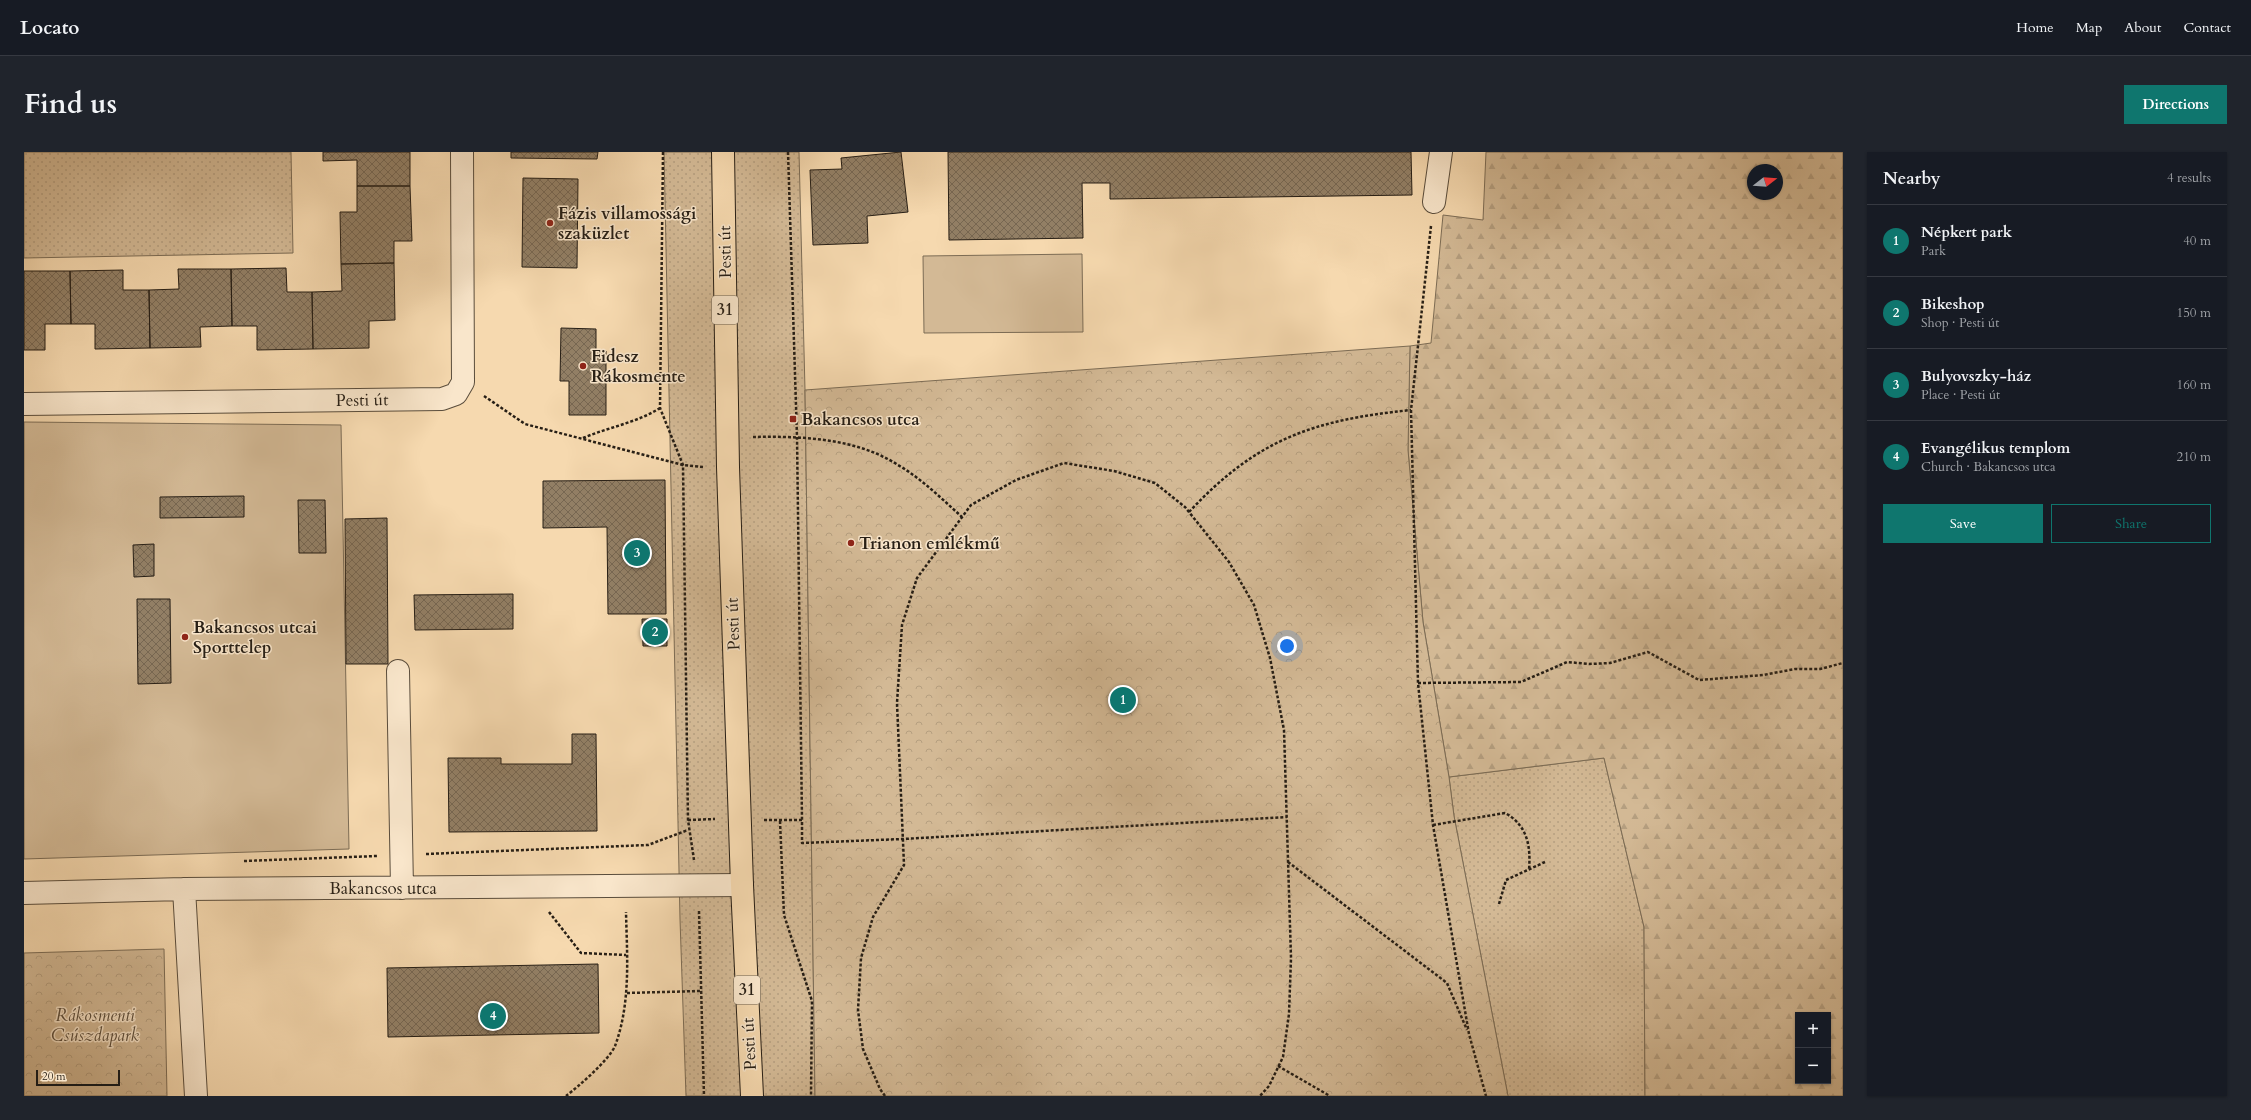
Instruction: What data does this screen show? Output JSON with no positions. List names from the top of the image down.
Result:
{
  "streets": {
    "main road": ["Pesti út", "31"],
    "street": ["Bakancsos utca"]
  },
  "crossings": [
    ["Pesti út", "Bakancsos utca"]
  ],
  "parks": ["Rákosmenti Csúszdapark"],
  "places": {
    "other": [
      "Fázis villamossági szaküzlet",
      "Fidesz Rákosmente",
      "Trianon emlékmű",
      "Bakancsos utcai Sporttelep"
    ],
    "transit": ["Bakancsos utca"]
  },
  "scale_bar": "20 m",
  "north": "right",
  "page": {
    "header": "Locato",
    "nav": [
      "Home",
      "Map",
      "About",
      "Contact"
    ],
    "title": "Find us",
    "buttons": [
      "Directions",
      ["Save", "Share"]
    ],
    "heading": ["Nearby", "4 results"],
    "list": [
      {
        "mark": "1",
        "name": "Népkert park",
        "note": "Park",
        "value": "40 m"
      },
      {
        "mark": "2",
        "name": "Bikeshop",
        "note": "Shop · Pesti út",
        "value": "150 m"
      },
      {
        "mark": "3",
        "name": "Bulyovszky-ház",
        "note": "Place · Pesti út",
        "value": "160 m"
      },
      {
        "mark": "4",
        "name": "Evangélikus templom",
        "note": "Church · Bakancsos utca",
        "value": "210 m"
      }
    ],
    "pins": [
      "3",
      "2",
      "1",
      "4"
    ],
    "map_buttons": ["+", "−"],
    "scale": "20 m"
  }
}
